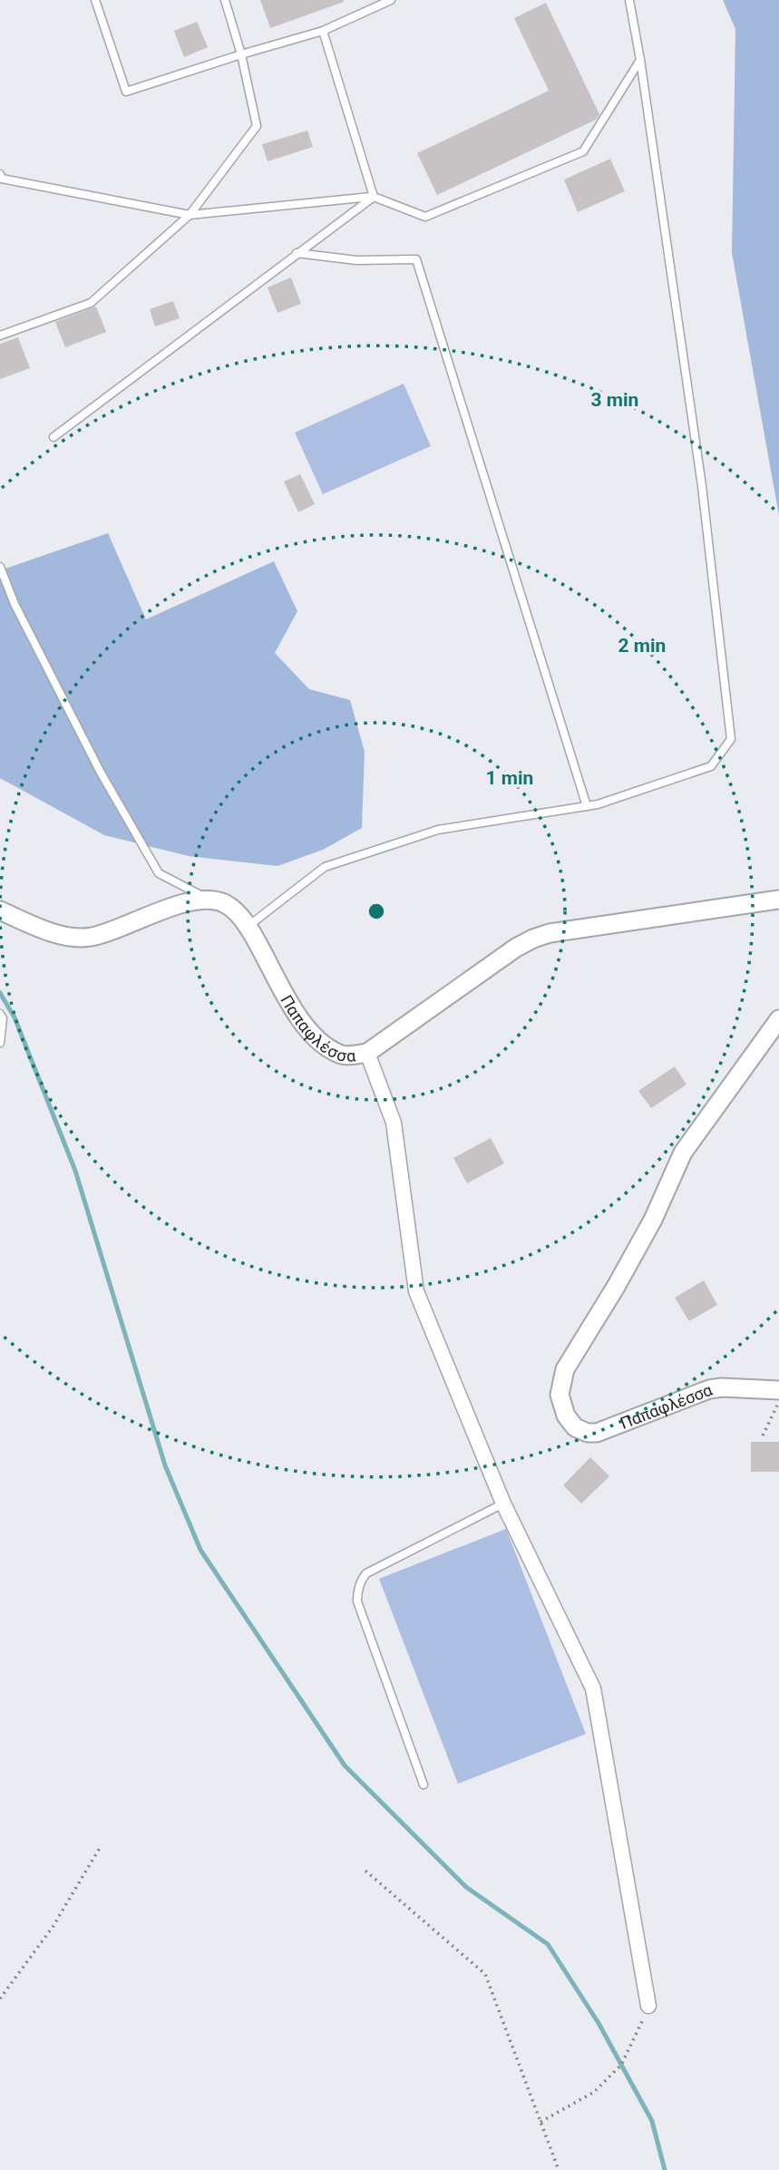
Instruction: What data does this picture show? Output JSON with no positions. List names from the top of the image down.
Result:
{
  "streets": {
    "street": ["Παπαφλέσσα"]
  },
  "rings": ["3 min", "2 min", "1 min"]
}
